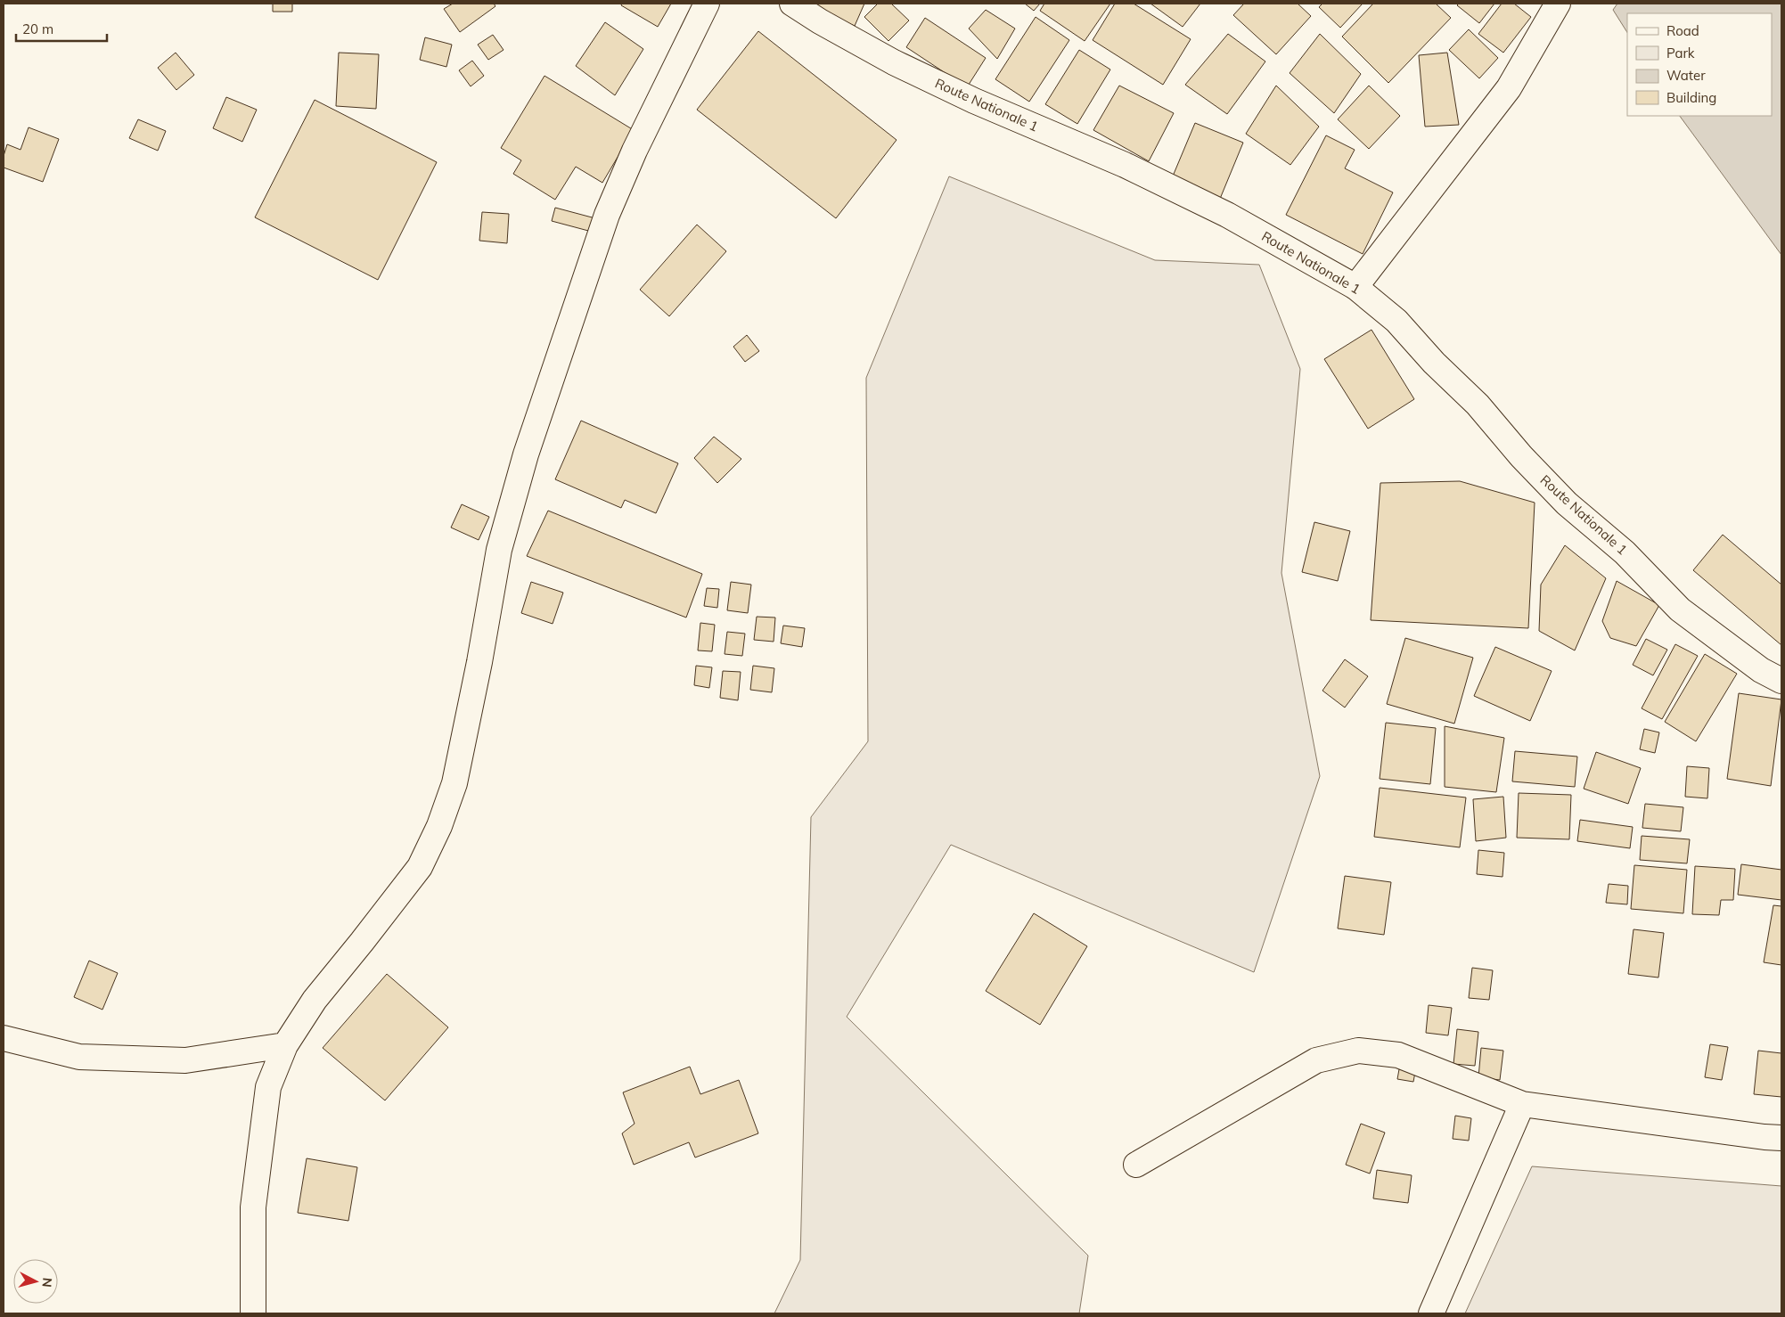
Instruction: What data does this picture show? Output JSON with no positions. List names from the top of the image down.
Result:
{
  "streets": {
    "street": ["Route Nationale 1"]
  },
  "legend": [
    "Road",
    "Park",
    "Water",
    "Building"
  ],
  "scale_bar": "20 m",
  "north": "right"
}
